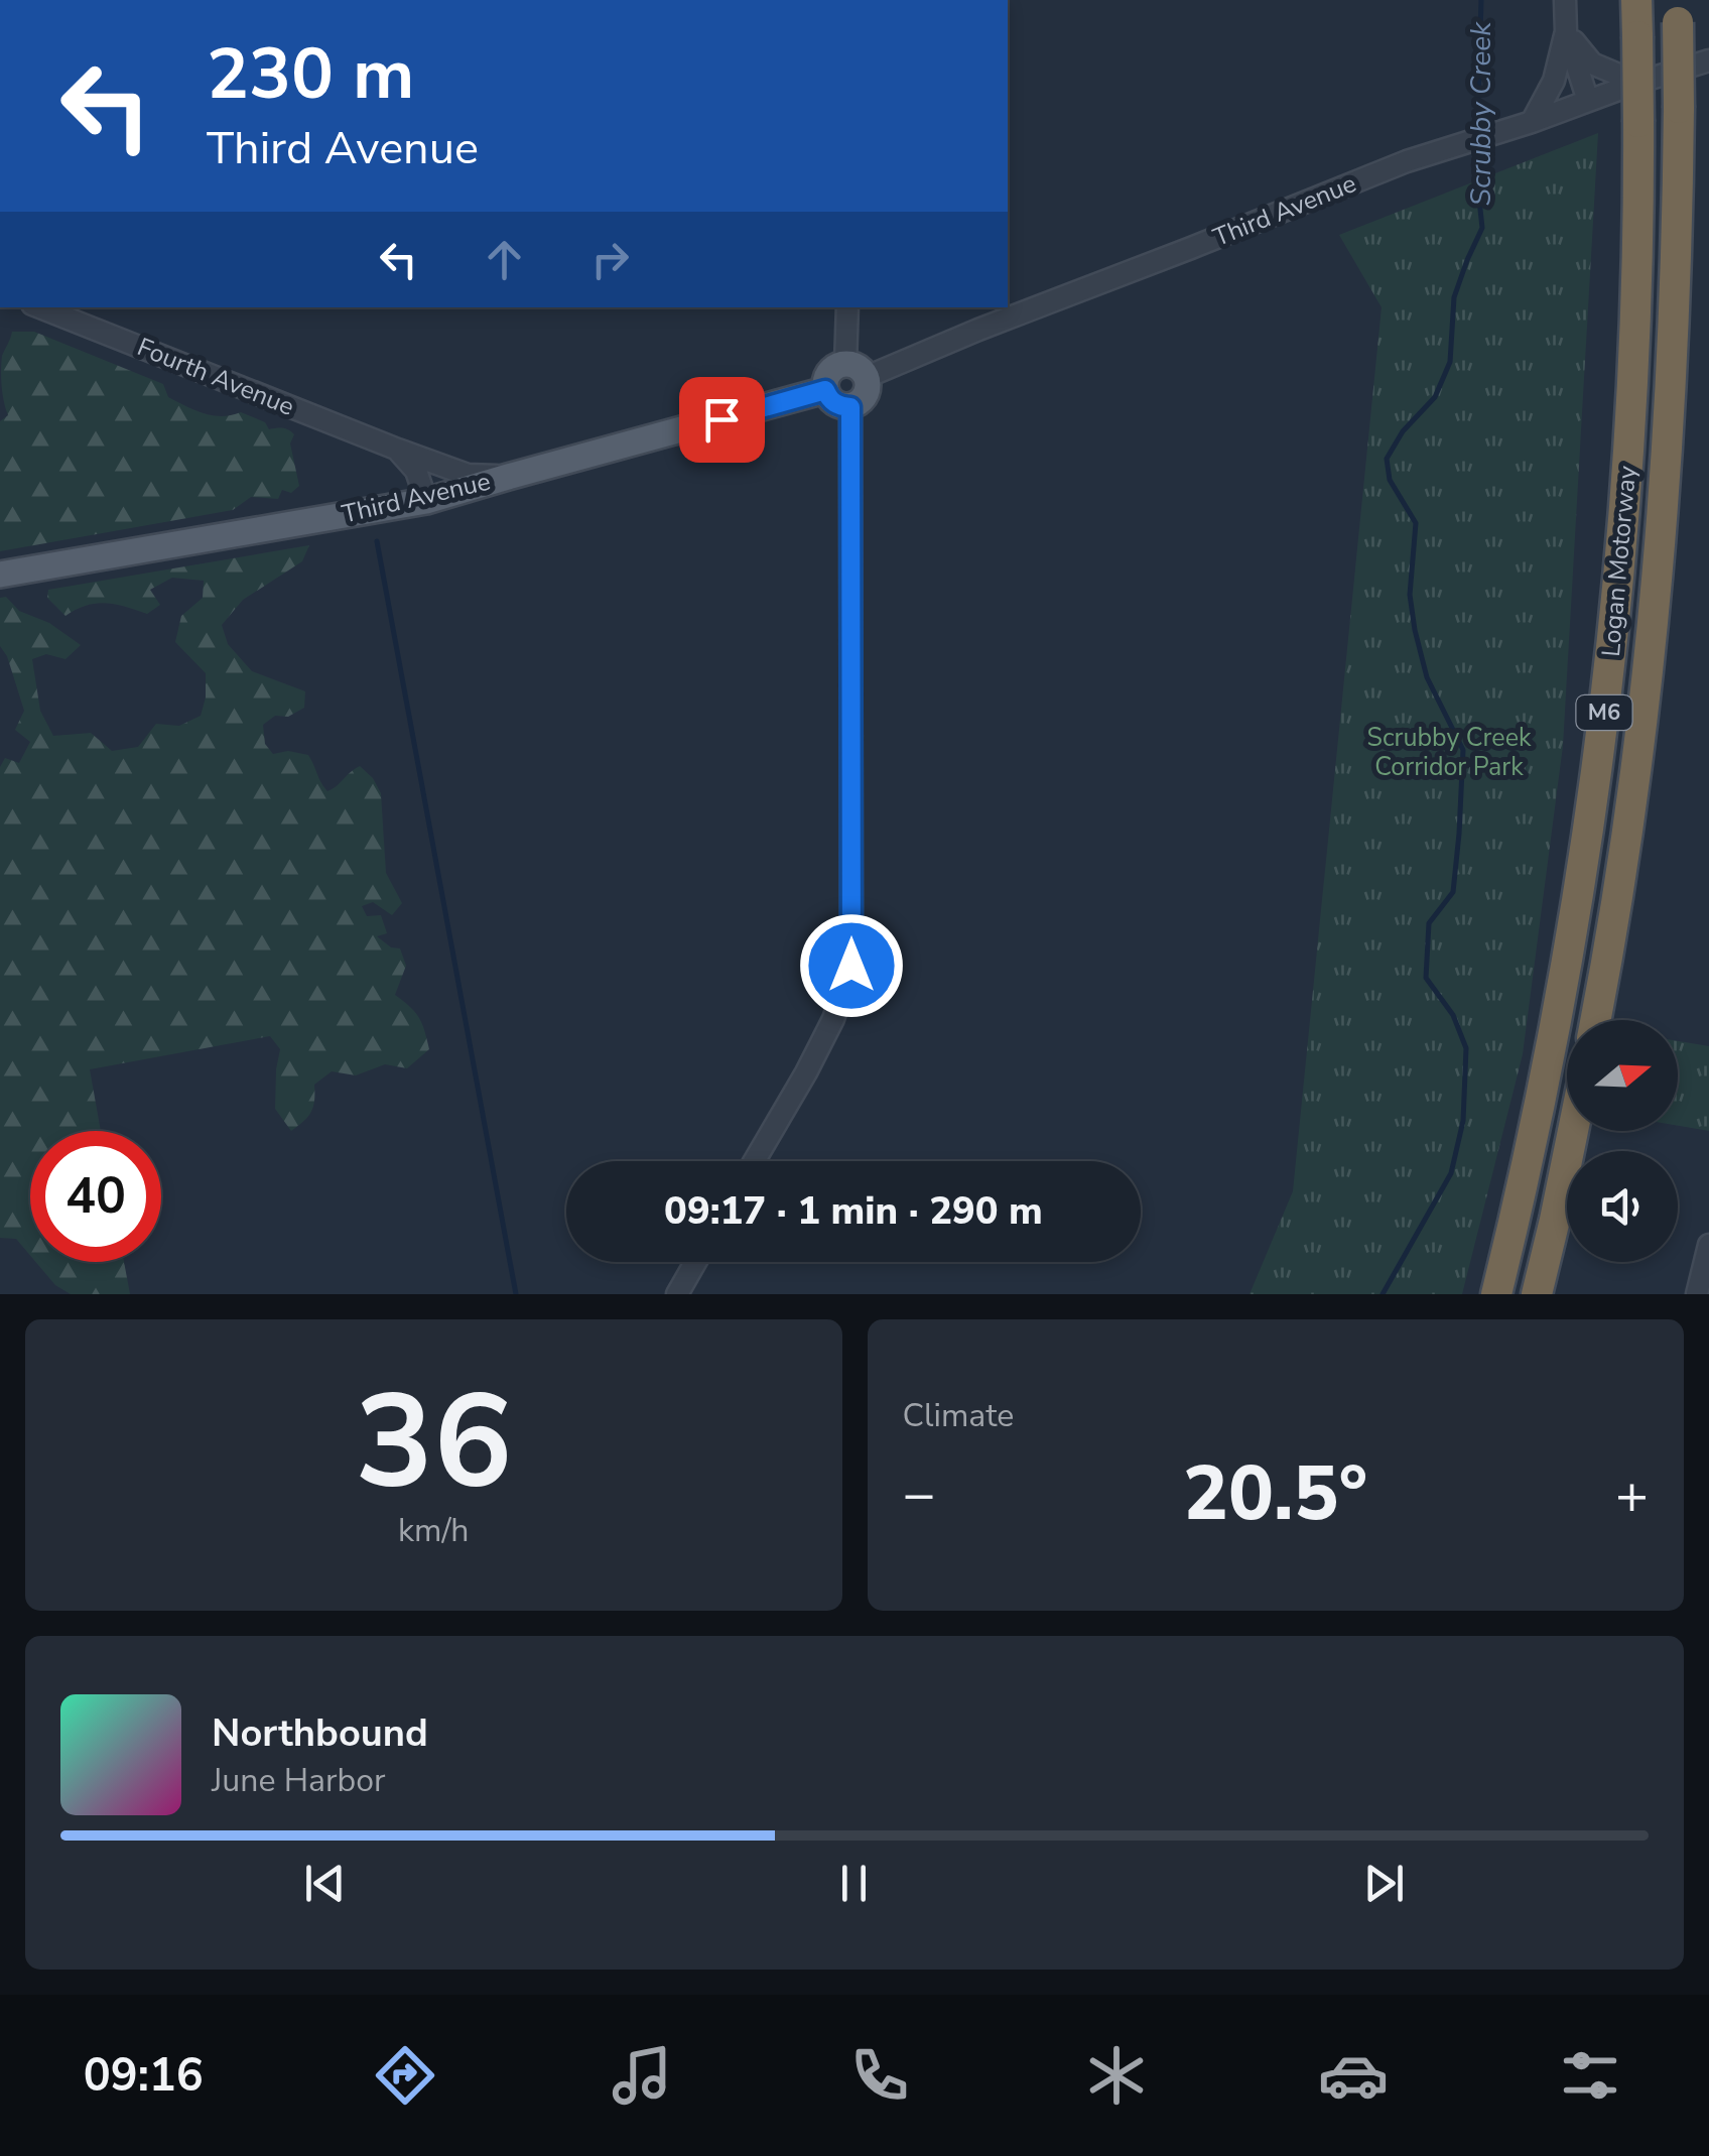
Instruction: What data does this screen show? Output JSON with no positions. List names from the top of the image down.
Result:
{
  "streets": {
    "highway": ["Logan Motorway", "M6"],
    "main road": ["Third Avenue"],
    "street": ["Fourth Avenue"]
  },
  "crossings": [
    ["Third Avenue", "Fourth Avenue"]
  ],
  "water": ["Scrubby Creek"],
  "parks": ["Scrubby Creek Corridor Park"],
  "north": "right",
  "page": {
    "turn": ["230 m", "Third Avenue"],
    "limit": "40",
    "trip": "09:17 · 1 min · 290 m",
    "tile": [
      ["36", "km/h"],
      "Climate"
    ],
    "heat": ["−", "20.5°", "+"],
    "song": ["Northbound", "June Harbor"],
    "tabs": "09:16"
  }
}
